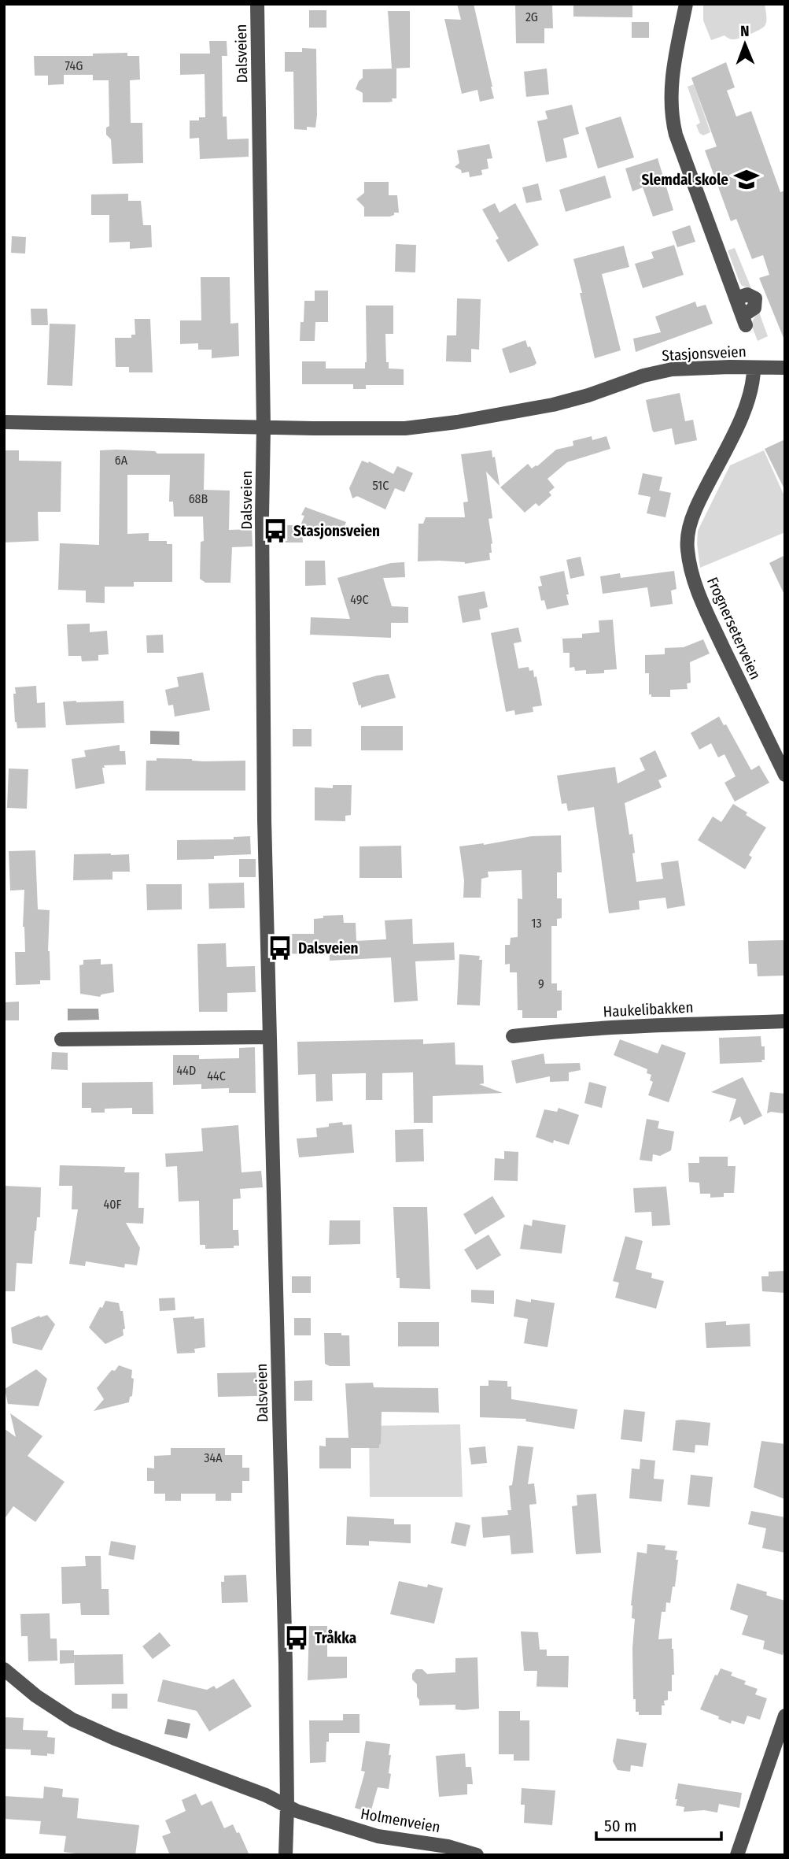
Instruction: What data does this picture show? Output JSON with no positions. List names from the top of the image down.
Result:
{
  "streets": {
    "street": [
      "Dalsveien",
      "Stasjonsveien",
      "Frognerseterveien",
      "Haukelibakken",
      "Holmenveien"
    ]
  },
  "crossings": [
    ["Dalsveien", "Stasjonsveien"],
    ["Dalsveien", "Holmenveien"],
    ["Stasjonsveien", "Frognerseterveien"]
  ],
  "places": {
    "school or university": ["Slemdal skole"],
    "bus stop": ["Stasjonsveien", "Dalsveien", "Tråkka"]
  },
  "house_numbers": [
    "2G",
    "74G",
    "6A",
    "51C",
    "68B",
    "49C",
    "13",
    "9",
    "44D",
    "44C",
    "40F",
    "34A"
  ],
  "scale_bar": "50 m",
  "north": "top"
}
